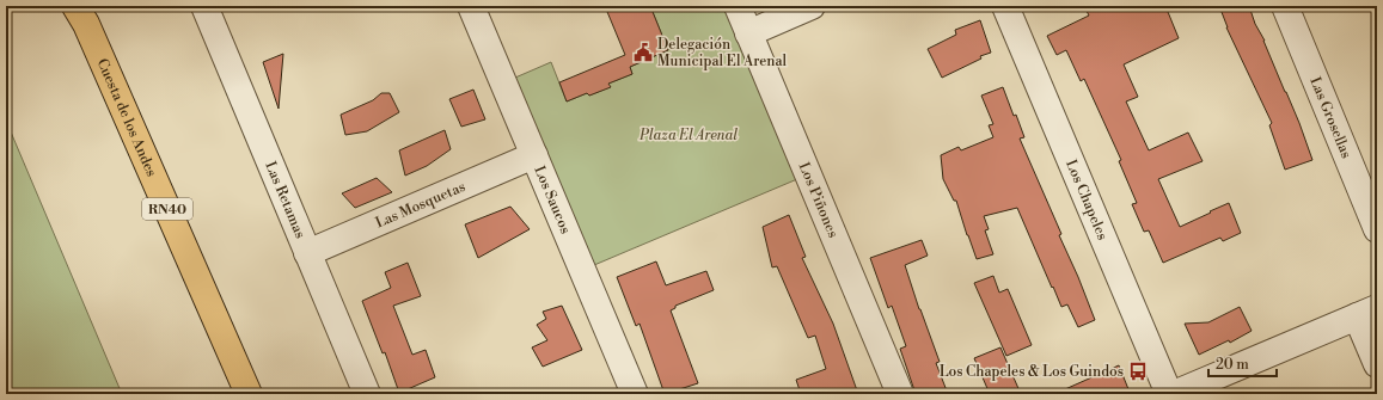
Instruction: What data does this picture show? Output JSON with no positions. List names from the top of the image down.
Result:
{
  "streets": {
    "main road": ["Cuesta de los Andes", "RN40"],
    "street": [
      "Las Grosellas",
      "Las Retamas",
      "Los Saucos",
      "Los Piñones",
      "Los Chapeles",
      "Las Mosquetas"
    ]
  },
  "crossings": [
    ["Las Retamas", "Las Mosquetas"],
    ["Los Saucos", "Las Mosquetas"]
  ],
  "parks": ["Plaza El Arenal"],
  "places": {
    "public building": ["Delegación Municipal El Arenal"],
    "bus stop": ["Los Chapeles & Los Guindos"]
  },
  "scale_bar": "20 m"
}
